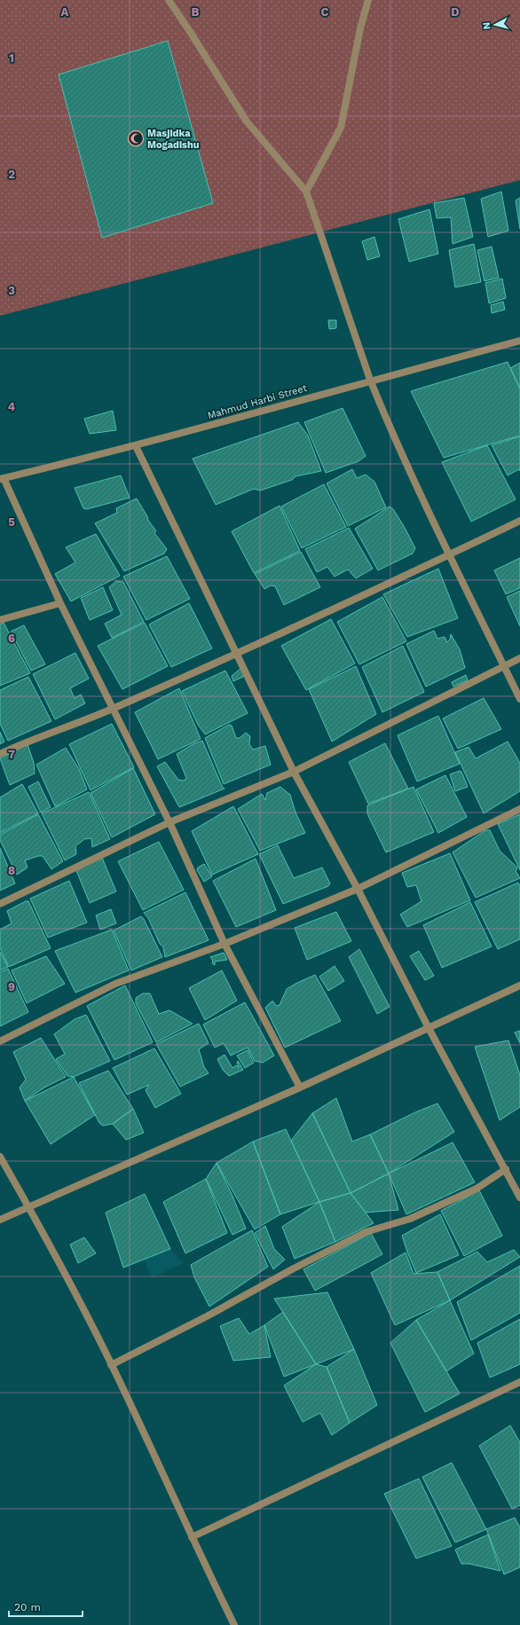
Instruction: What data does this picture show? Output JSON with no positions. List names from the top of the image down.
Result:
{
  "streets": {
    "street": ["Mahmud Harbi Street"]
  },
  "places": {
    "mosque": ["Masjidka Mogadishu"]
  },
  "scale_bar": "20 m",
  "north": "left",
  "grid": {
    "columns": [
      "A",
      "B",
      "C",
      "D"
    ],
    "rows": [
      "1",
      "2",
      "3",
      "4",
      "5",
      "6",
      "7",
      "8",
      "9"
    ]
  }
}
